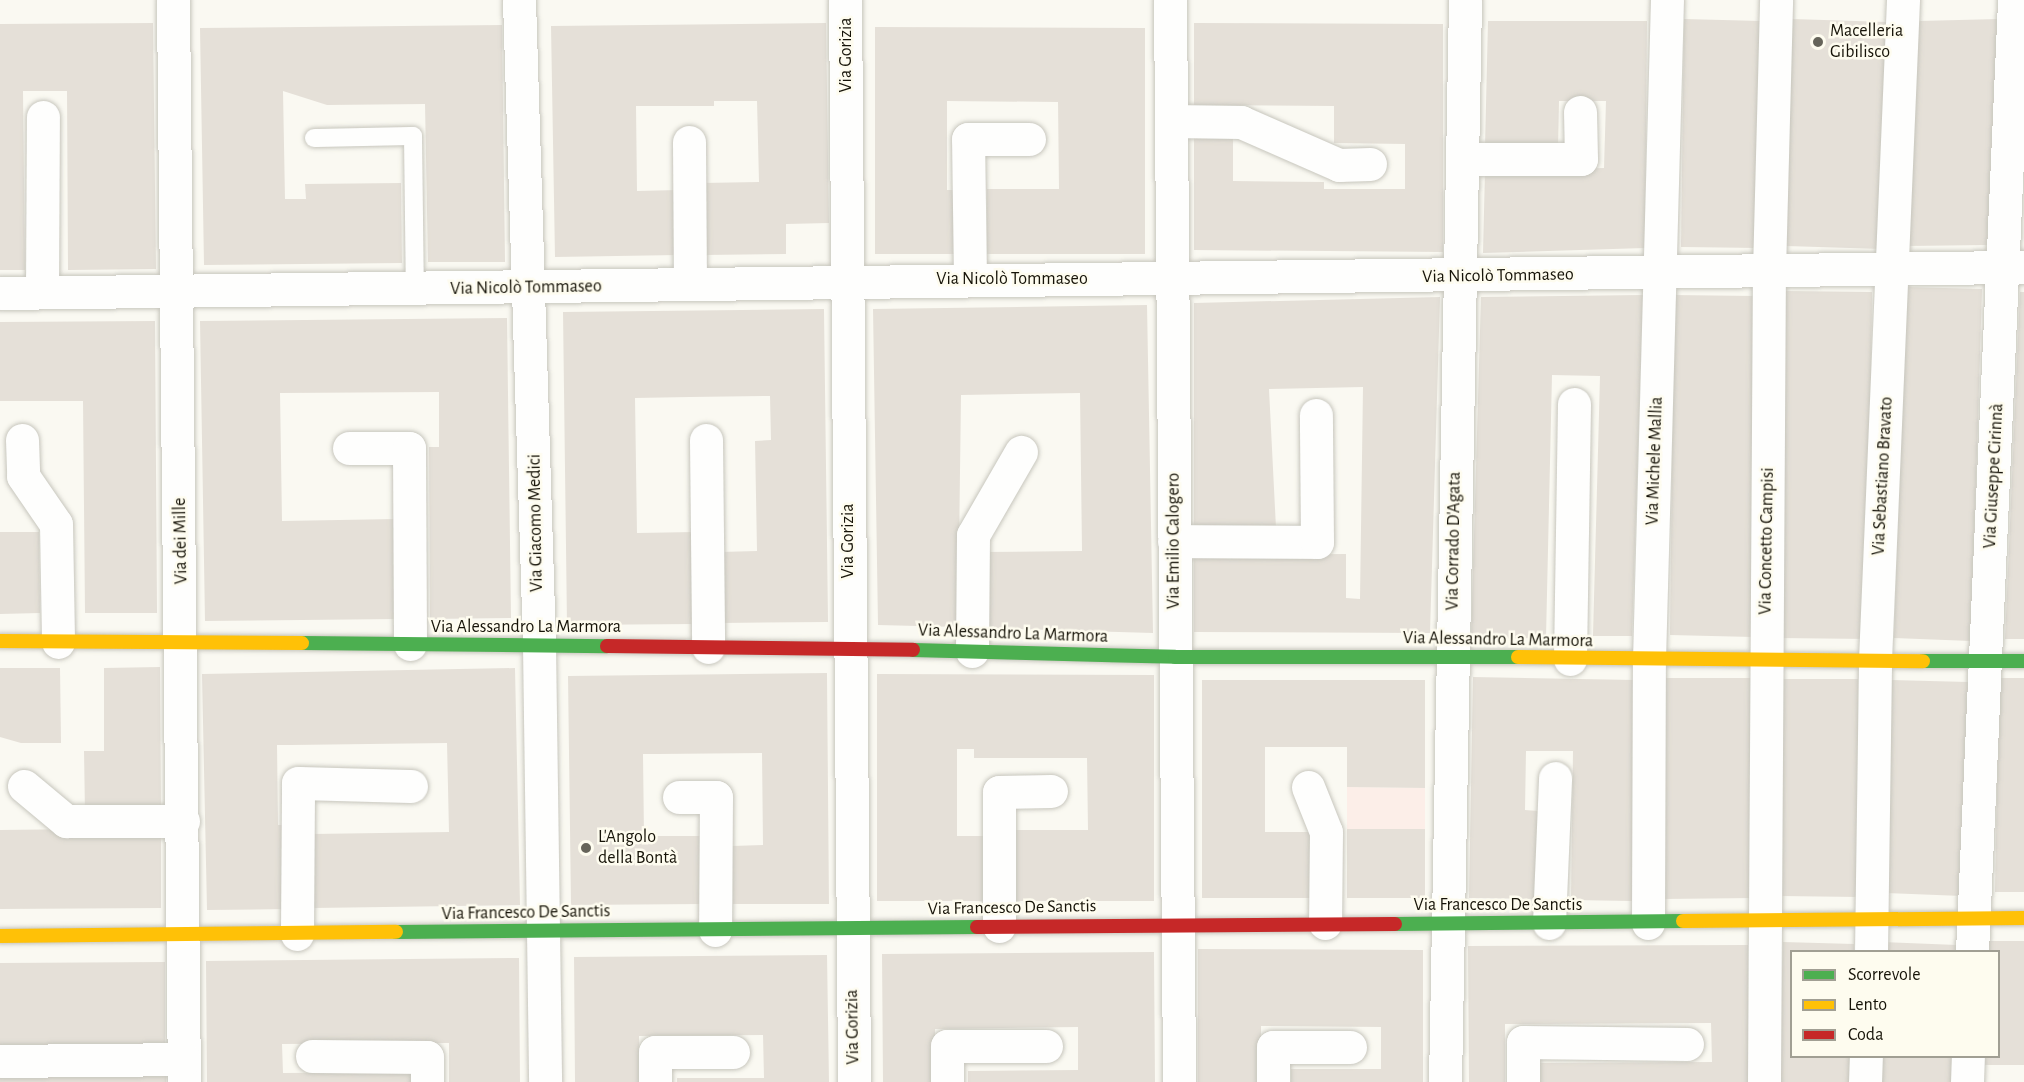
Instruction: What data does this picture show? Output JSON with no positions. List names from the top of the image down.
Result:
{
  "streets": {
    "street": [
      "Via Gorizia",
      "Via Nicolò Tommaseo",
      "Via Michele Mallia",
      "Via Sebastiano Bravato",
      "Via Giuseppe Cirinnà",
      "Via Giacomo Medici",
      "Via dei Mille",
      "Via Emilio Calogero",
      "Via Corrado D'Agata",
      "Via Concetto Campisi",
      "Via Alessandro La Marmora",
      "Via Francesco De Sanctis"
    ]
  },
  "crossings": [
    ["Via Gorizia", "Via Nicolò Tommaseo"],
    ["Via Gorizia", "Via Alessandro La Marmora"],
    ["Via Gorizia", "Via Francesco De Sanctis"],
    ["Via Nicolò Tommaseo", "Via Michele Mallia"],
    ["Via Nicolò Tommaseo", "Via Sebastiano Bravato"],
    ["Via Nicolò Tommaseo", "Via Giuseppe Cirinnà"],
    ["Via Nicolò Tommaseo", "Via Giacomo Medici"],
    ["Via Nicolò Tommaseo", "Via dei Mille"],
    ["Via Nicolò Tommaseo", "Via Emilio Calogero"],
    ["Via Nicolò Tommaseo", "Via Corrado D'Agata"],
    ["Via Nicolò Tommaseo", "Via Concetto Campisi"],
    ["Via Michele Mallia", "Via Alessandro La Marmora"],
    ["Via Michele Mallia", "Via Francesco De Sanctis"],
    ["Via Sebastiano Bravato", "Via Alessandro La Marmora"],
    ["Via Sebastiano Bravato", "Via Francesco De Sanctis"],
    ["Via Giuseppe Cirinnà", "Via Alessandro La Marmora"],
    ["Via Giuseppe Cirinnà", "Via Francesco De Sanctis"],
    ["Via Giacomo Medici", "Via Alessandro La Marmora"],
    ["Via Giacomo Medici", "Via Francesco De Sanctis"],
    ["Via dei Mille", "Via Alessandro La Marmora"],
    ["Via dei Mille", "Via Francesco De Sanctis"],
    ["Via Emilio Calogero", "Via Alessandro La Marmora"],
    ["Via Emilio Calogero", "Via Francesco De Sanctis"],
    ["Via Corrado D'Agata", "Via Alessandro La Marmora"],
    ["Via Corrado D'Agata", "Via Francesco De Sanctis"],
    ["Via Concetto Campisi", "Via Alessandro La Marmora"],
    ["Via Concetto Campisi", "Via Francesco De Sanctis"]
  ],
  "places": ["Macelleria Gibilisco", "L'Angolo della Bontà"],
  "legend": ["Scorrevole", "Lento", "Coda"]
}
